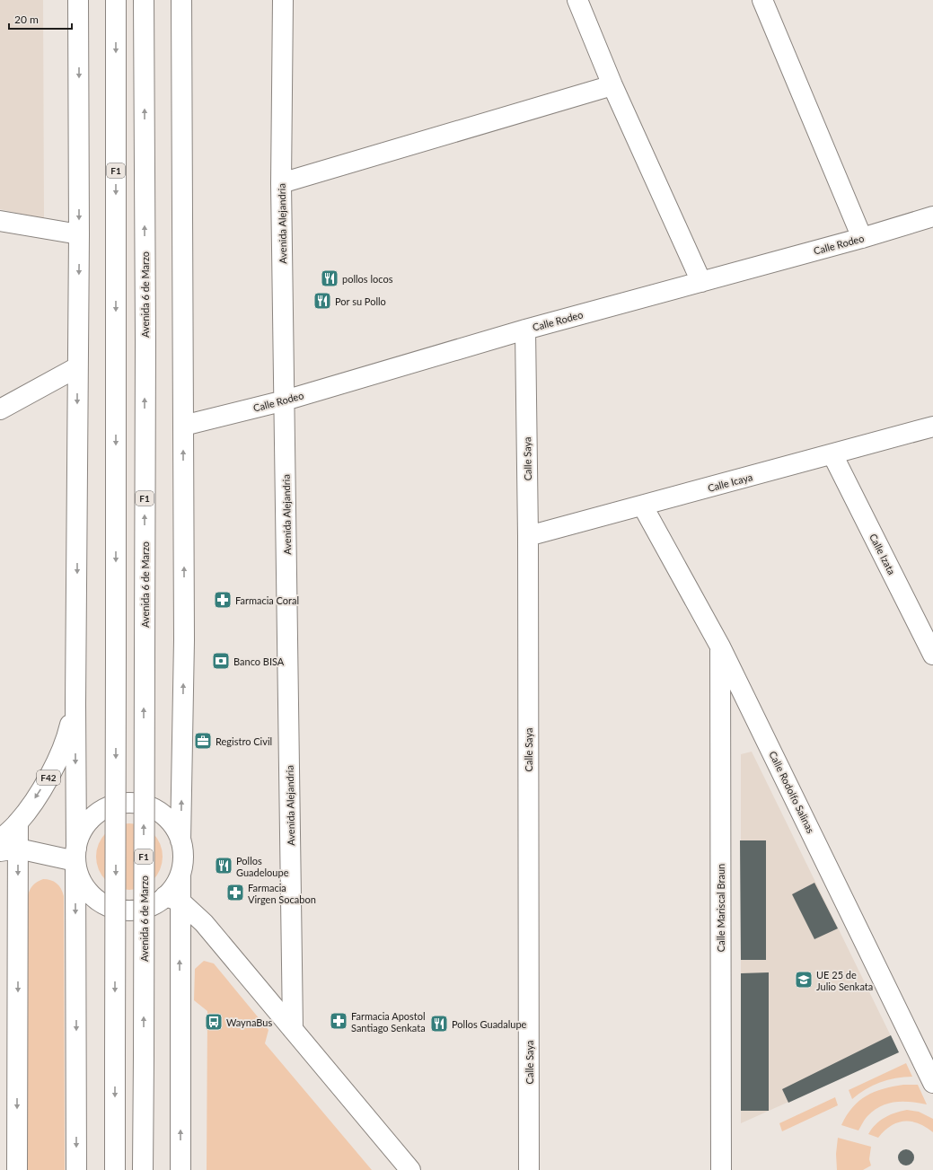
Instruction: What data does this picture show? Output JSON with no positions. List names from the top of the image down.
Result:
{
  "streets": {
    "main road": [
      "F1",
      "Avenida Alejandria",
      "Calle Rodeo",
      "Avenida 6 de Marzo",
      "Calle Saya",
      "Calle Icaya",
      "Calle Izata",
      "F42",
      "Calle Rodolfo Salinas",
      "Calle Mariscal Braun"
    ]
  },
  "crossings": [
    ["Avenida Alejandria", "Calle Rodeo"],
    ["Calle Rodeo", "Calle Saya"],
    ["Calle Saya", "Calle Icaya"],
    ["Calle Icaya", "Calle Izata"],
    ["Calle Icaya", "Calle Rodolfo Salinas"],
    ["Calle Rodolfo Salinas", "Calle Mariscal Braun"]
  ],
  "places": {
    "restaurant": [
      "pollos locos",
      "Por su Pollo",
      "Pollos Guadeloupe",
      "Pollos Guadalupe"
    ],
    "pharmacy": ["Farmacia Coral", "Farmacia Virgen Socabon", "Farmacia Apostol Santiago Senkata"],
    "bank": ["Banco BISA"],
    "office": ["Registro Civil"],
    "school or university": ["UE 25 de Julio Senkata"],
    "bus stop": ["WaynaBus"]
  },
  "scale_bar": "20 m"
}
